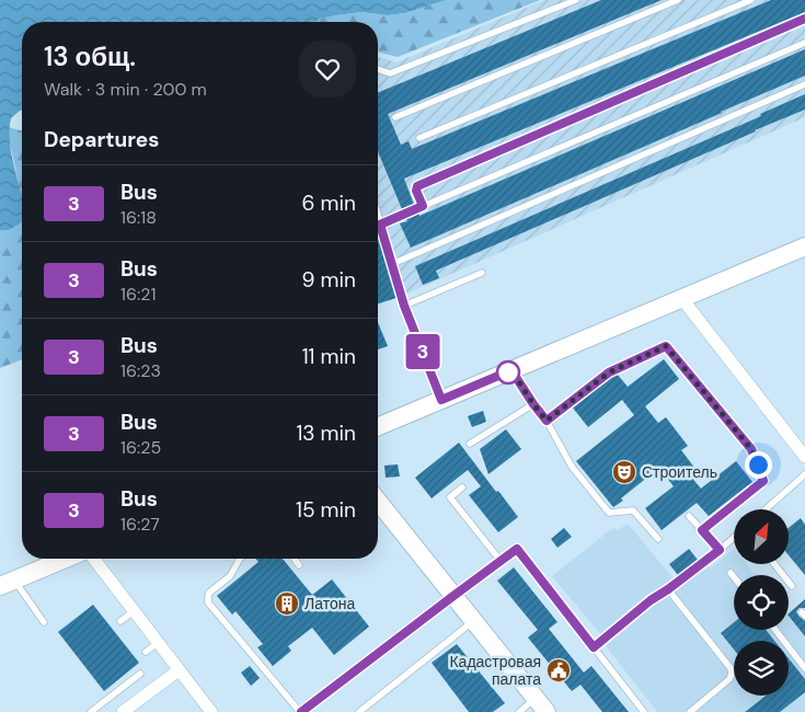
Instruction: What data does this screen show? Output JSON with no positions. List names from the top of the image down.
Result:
{
  "places": {
    "theatre": ["Строитель"],
    "building": ["Латона"],
    "public building": ["Кадастровая палата"]
  },
  "lines": ["bus line 3"],
  "north": "top right",
  "page": {
    "on_map": "3",
    "heading": [
      ["13 общ.", "Walk · 3 min · 200 m"],
      "Departures"
    ],
    "list": [
      {
        "mark": "3",
        "name": "Bus",
        "note": "16:18",
        "value": "6 min"
      },
      {
        "mark": "3",
        "name": "Bus",
        "note": "16:21",
        "value": "9 min"
      },
      {
        "mark": "3",
        "name": "Bus",
        "note": "16:23",
        "value": "11 min"
      },
      {
        "mark": "3",
        "name": "Bus",
        "note": "16:25",
        "value": "13 min"
      },
      {
        "mark": "3",
        "name": "Bus",
        "note": "16:27",
        "value": "15 min"
      }
    ]
  }
}
